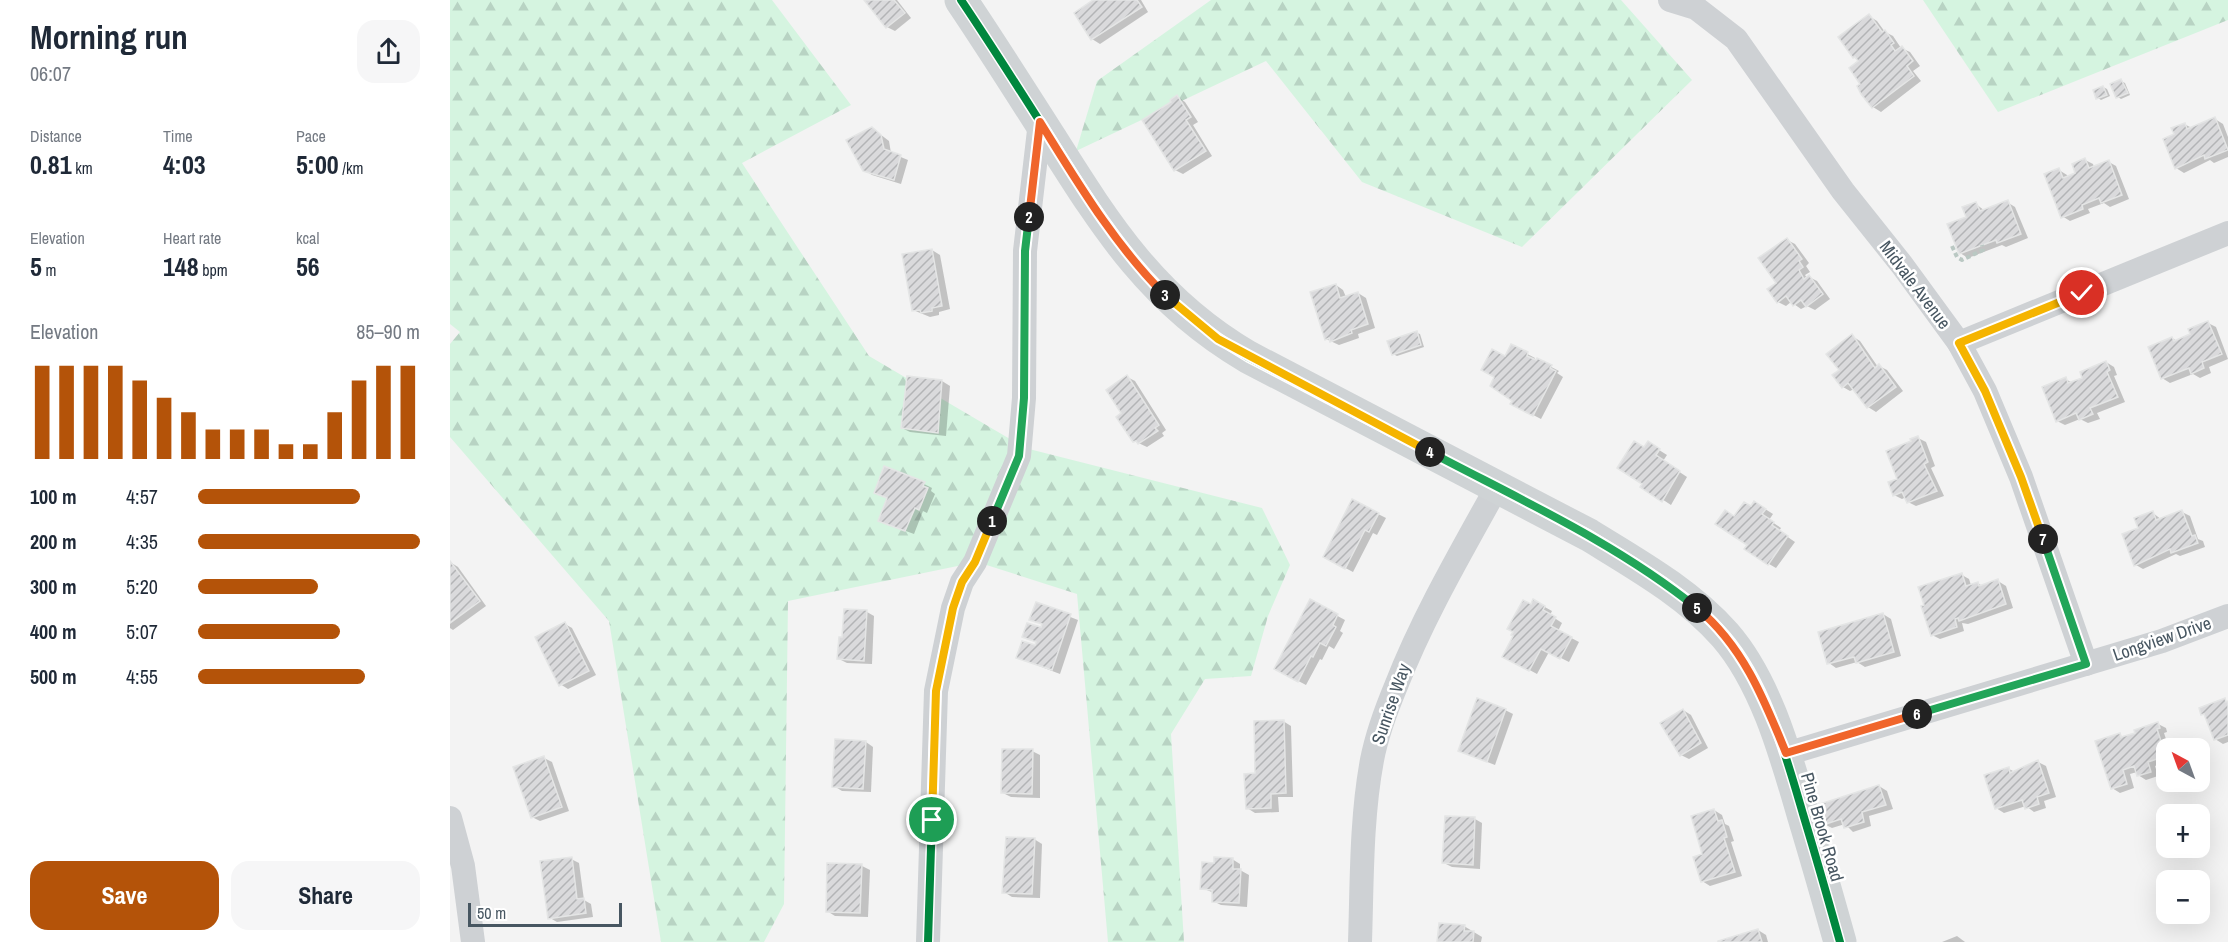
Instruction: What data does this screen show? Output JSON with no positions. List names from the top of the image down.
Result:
{
  "streets": {
    "street": [
      "Midvale Avenue",
      "Longview Drive",
      "Sunrise Way",
      "Pine Brook Road"
    ]
  },
  "crossings": [
    ["Midvale Avenue", "Longview Drive"],
    ["Longview Drive", "Pine Brook Road"],
    ["Sunrise Way", "Pine Brook Road"]
  ],
  "scale_bar": "50 m",
  "north": "top left",
  "page": {
    "heading": ["Morning run", "06:07"],
    "stats": [
      ["Distance", "0.81 km"],
      ["Time", "4:03"],
      ["Pace", "5:00 /km"],
      ["Elevation", "5 m"],
      ["Heart rate", "148 bpm"],
      ["kcal", "56"]
    ],
    "pins": [
      "2",
      "3",
      "4",
      "1",
      "7",
      "5",
      "6"
    ],
    "chart": ["Elevation", "85–90 m"],
    "list": [
      {
        "name": "100 m",
        "note": "4:57"
      },
      {
        "name": "200 m",
        "note": "4:35"
      },
      {
        "name": "300 m",
        "note": "5:20"
      },
      {
        "name": "400 m",
        "note": "5:07"
      },
      {
        "name": "500 m",
        "note": "4:55"
      }
    ],
    "map_buttons": ["+", "−"],
    "buttons": ["Save", "Share"],
    "scale": "50 m"
  }
}
